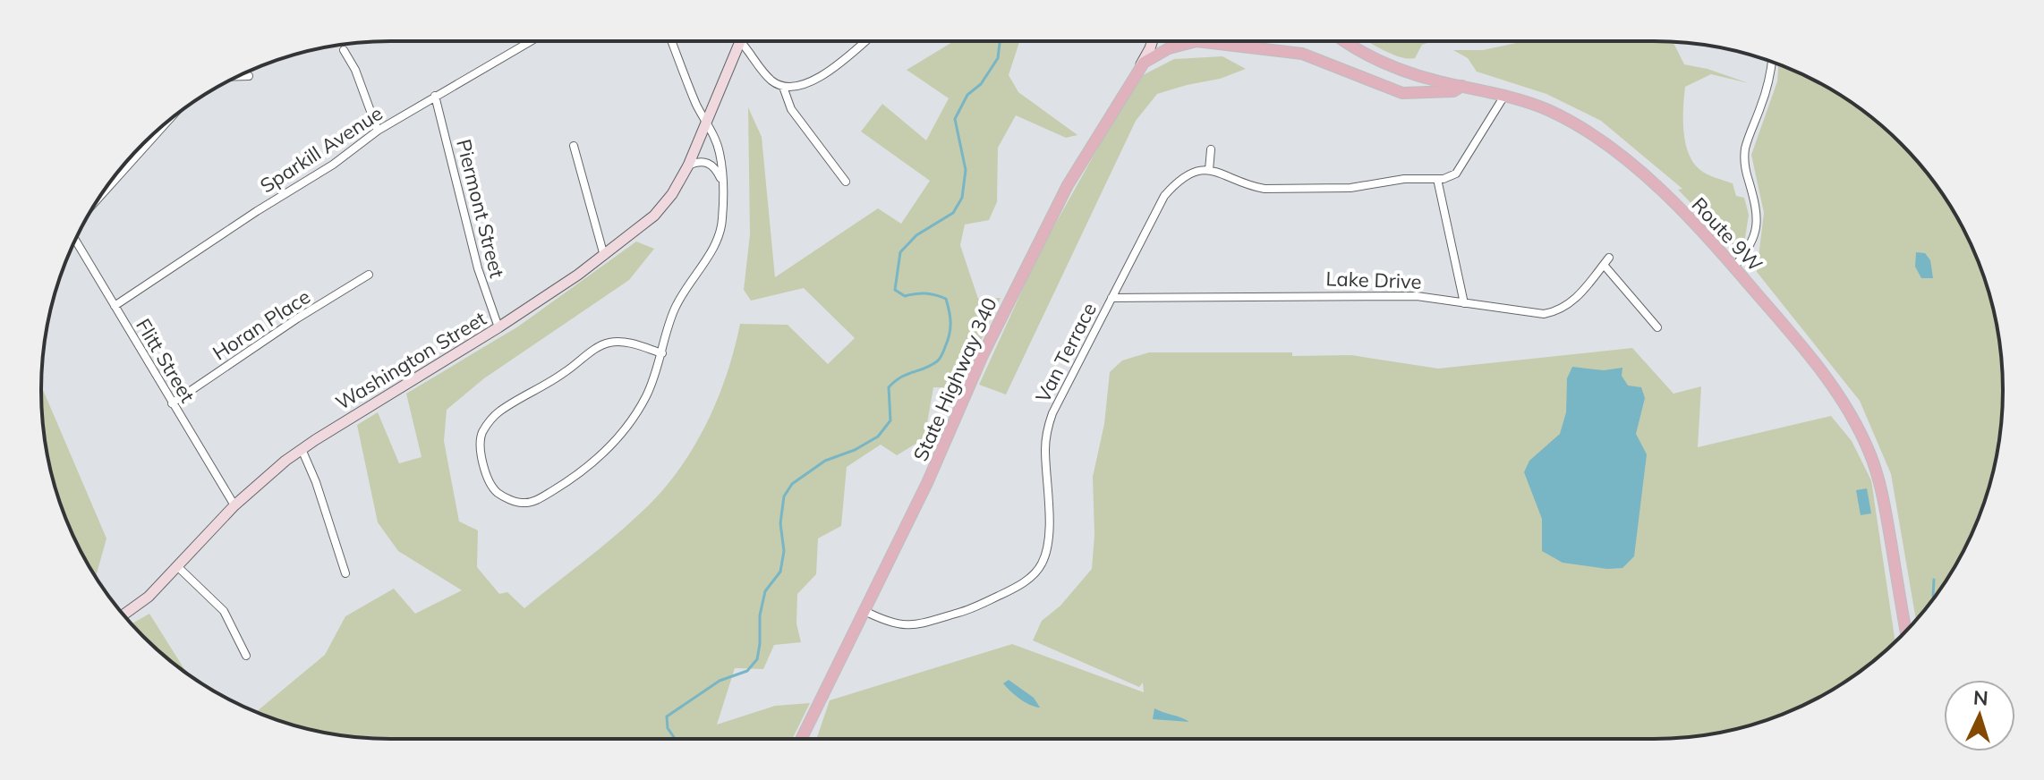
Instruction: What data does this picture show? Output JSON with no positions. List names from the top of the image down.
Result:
{
  "streets": {
    "main road": ["Route 9W", "Washington Street", "State Highway 340"],
    "street": [
      "Sparkill Avenue",
      "Piermont Street",
      "Lake Drive",
      "Horan Place",
      "Van Terrace",
      "Flitt Street"
    ]
  },
  "crossings": [
    ["Sparkill Avenue", "Piermont Street"],
    ["Sparkill Avenue", "Flitt Street"],
    ["Piermont Street", "Washington Street"],
    ["Lake Drive", "Van Terrace"],
    ["Horan Place", "Flitt Street"],
    ["Van Terrace", "State Highway 340"],
    ["Flitt Street", "Washington Street"]
  ],
  "north": "top"
}
